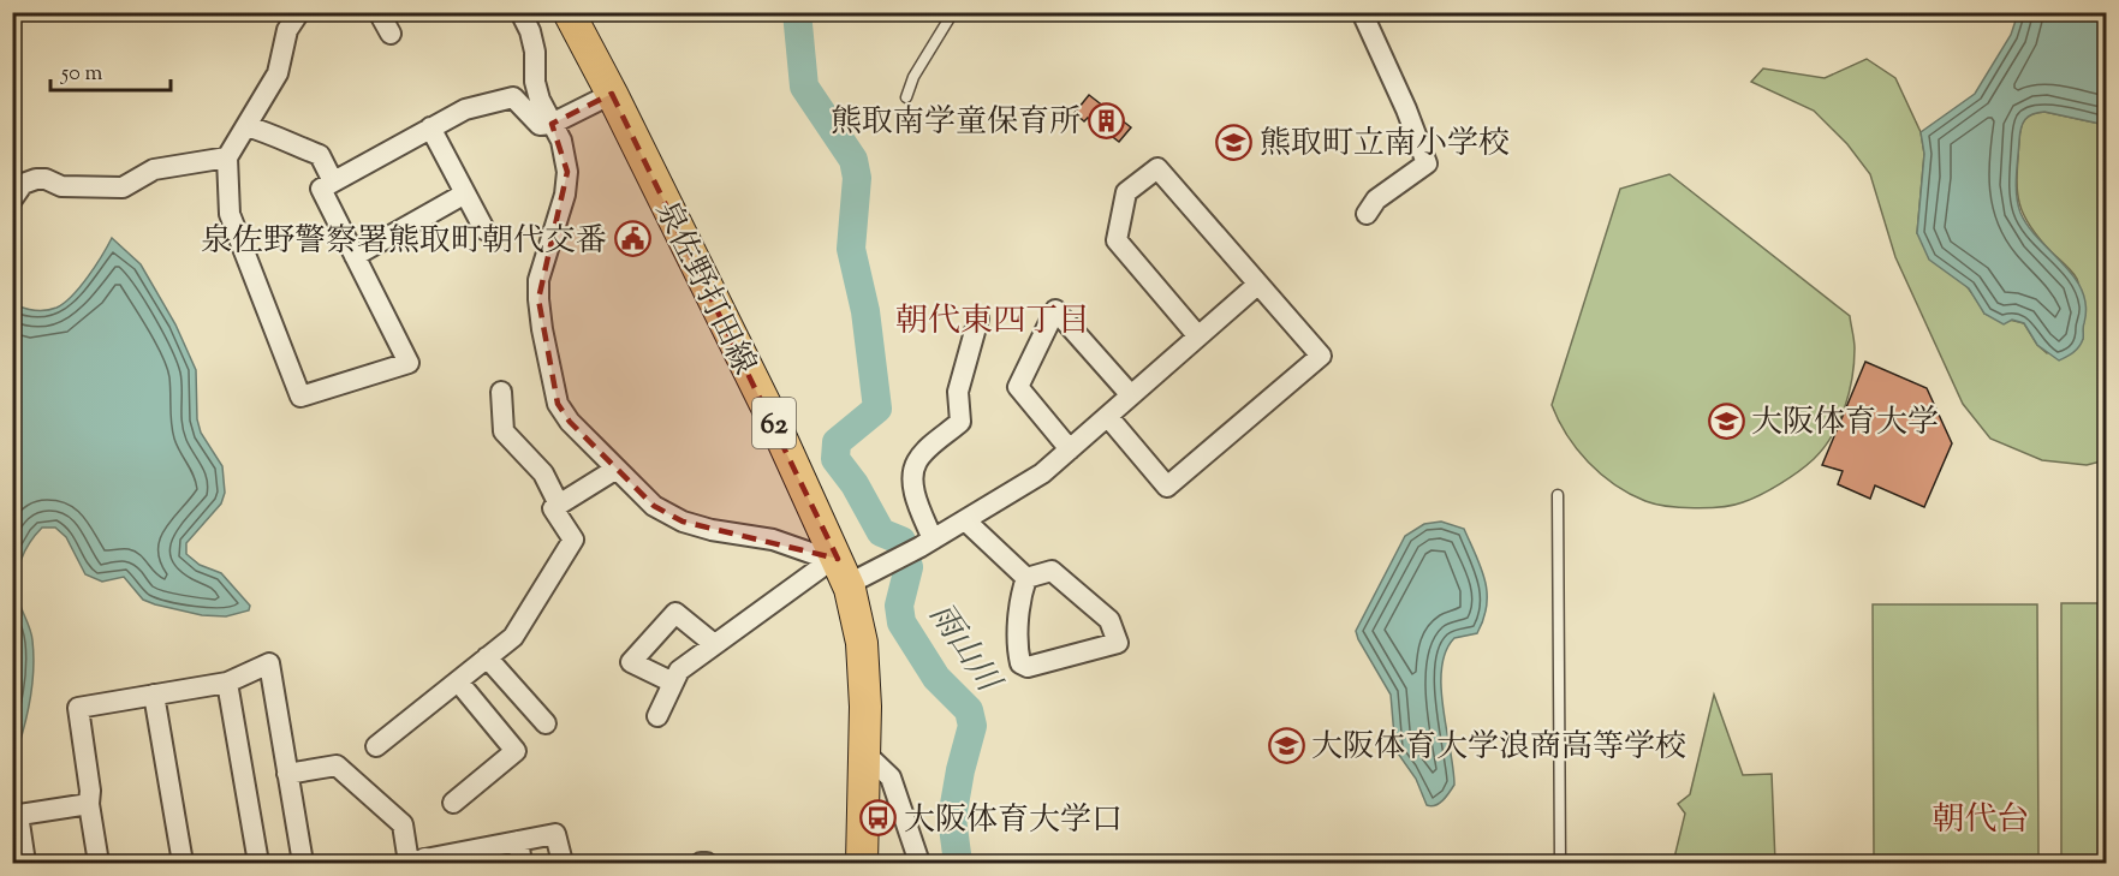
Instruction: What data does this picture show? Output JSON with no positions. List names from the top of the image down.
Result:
{
  "streets": {
    "main road": ["泉佐野打田線", "62"]
  },
  "districts": ["朝代東四丁目", "朝代台"],
  "water": ["雨山川"],
  "places": {
    "building": ["熊取南学童保育所"],
    "school or university": ["熊取町立南小学校", "大阪体育大学", "大阪体育大学浪商高等学校"],
    "public building": ["泉佐野警察署熊取町朝代交番"],
    "bus stop": ["大阪体育大学口"]
  },
  "scale_bar": "50 m"
}
